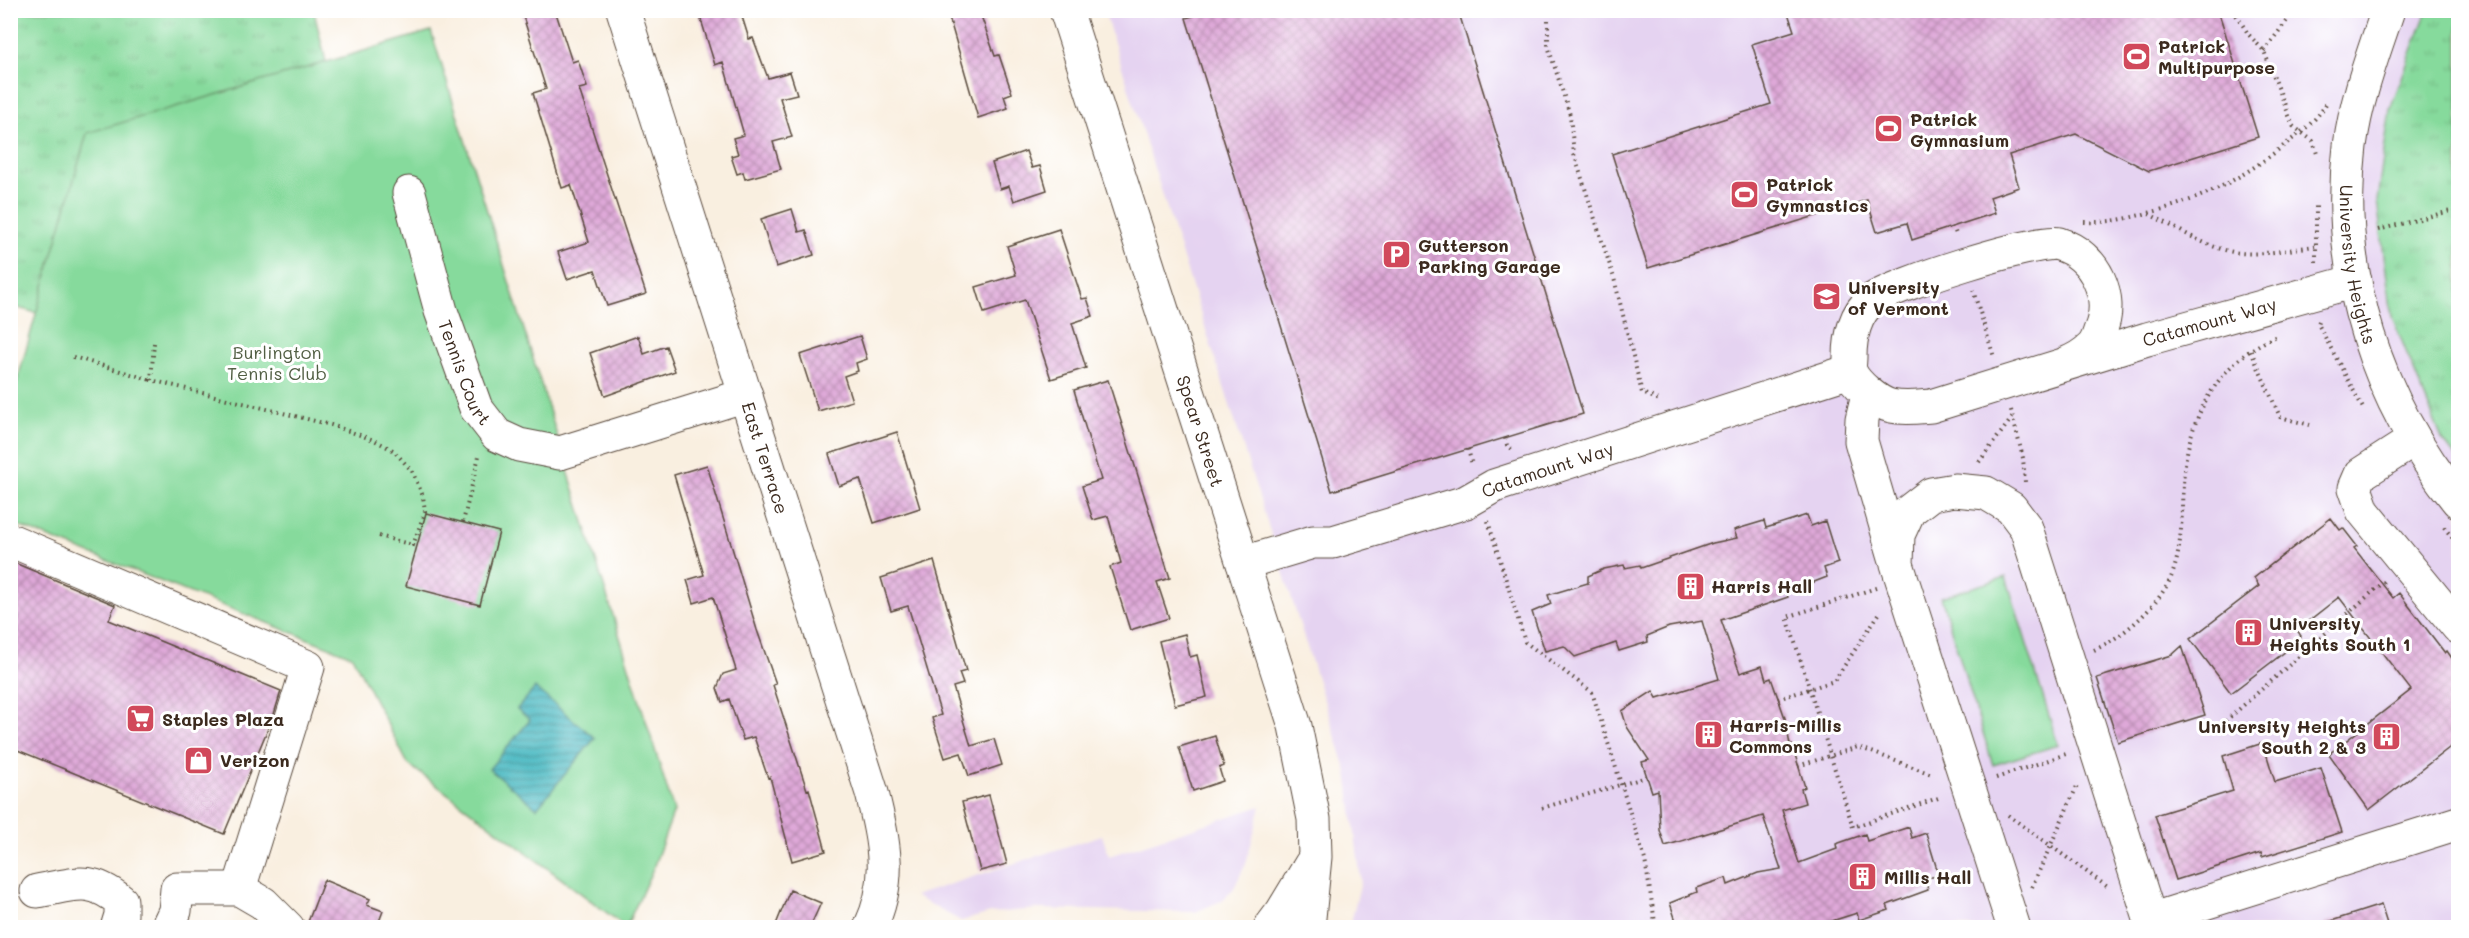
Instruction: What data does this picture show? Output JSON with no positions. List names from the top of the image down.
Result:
{
  "streets": {
    "street": [
      "University Heights",
      "Catamount Way",
      "Tennis Court",
      "Spear Street",
      "East Terrace"
    ]
  },
  "crossings": [
    ["University Heights", "Catamount Way"],
    ["Catamount Way", "Spear Street"],
    ["Tennis Court", "East Terrace"]
  ],
  "parks": ["Burlington Tennis Club"],
  "places": {
    "sports": ["Patrick Multipurpose", "Patrick Gymnasium", "Patrick Gymnastics"],
    "parking": ["Gutterson Parking Garage"],
    "school or university": ["University of Vermont"],
    "building": [
      "Harris Hall",
      "University Heights South 1",
      "Harris-Millis Commons",
      "University Heights South 2 & 3",
      "Millis Hall"
    ],
    "supermarket": ["Staples Plaza"],
    "shop": ["Verizon"]
  }
}
